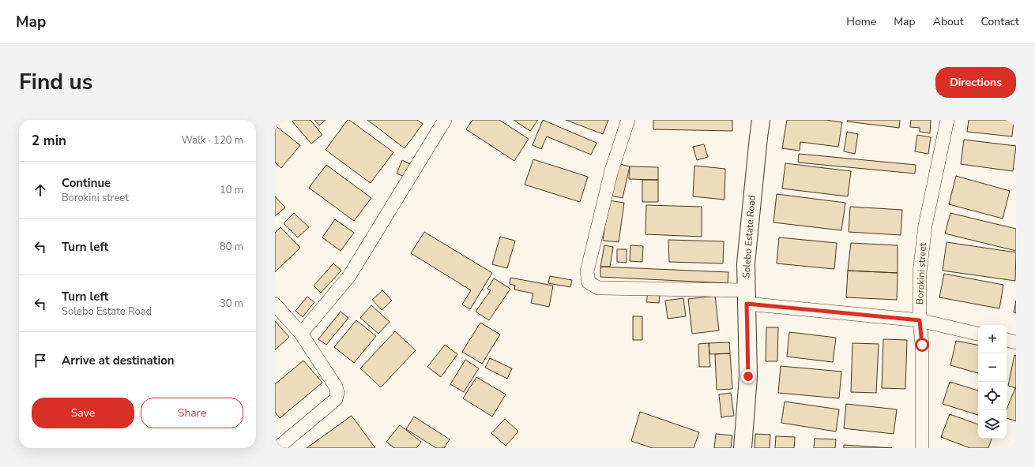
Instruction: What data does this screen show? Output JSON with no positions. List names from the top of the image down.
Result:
{
  "streets": {
    "street": ["Solebo Estate Road", "Borokini street"]
  },
  "page": {
    "header": "Map",
    "nav": [
      "Home",
      "Map",
      "About",
      "Contact"
    ],
    "title": "Find us",
    "buttons": [
      "Directions",
      ["Save", "Share"]
    ],
    "heading": ["2 min", "Walk · 120 m"],
    "list": [
      ["Continue", "Borokini street", "10 m"],
      ["Turn left", "80 m"],
      ["Turn left", "Solebo Estate Road", "30 m"],
      "Arrive at destination"
    ],
    "map_buttons": ["+", "−"]
  }
}
